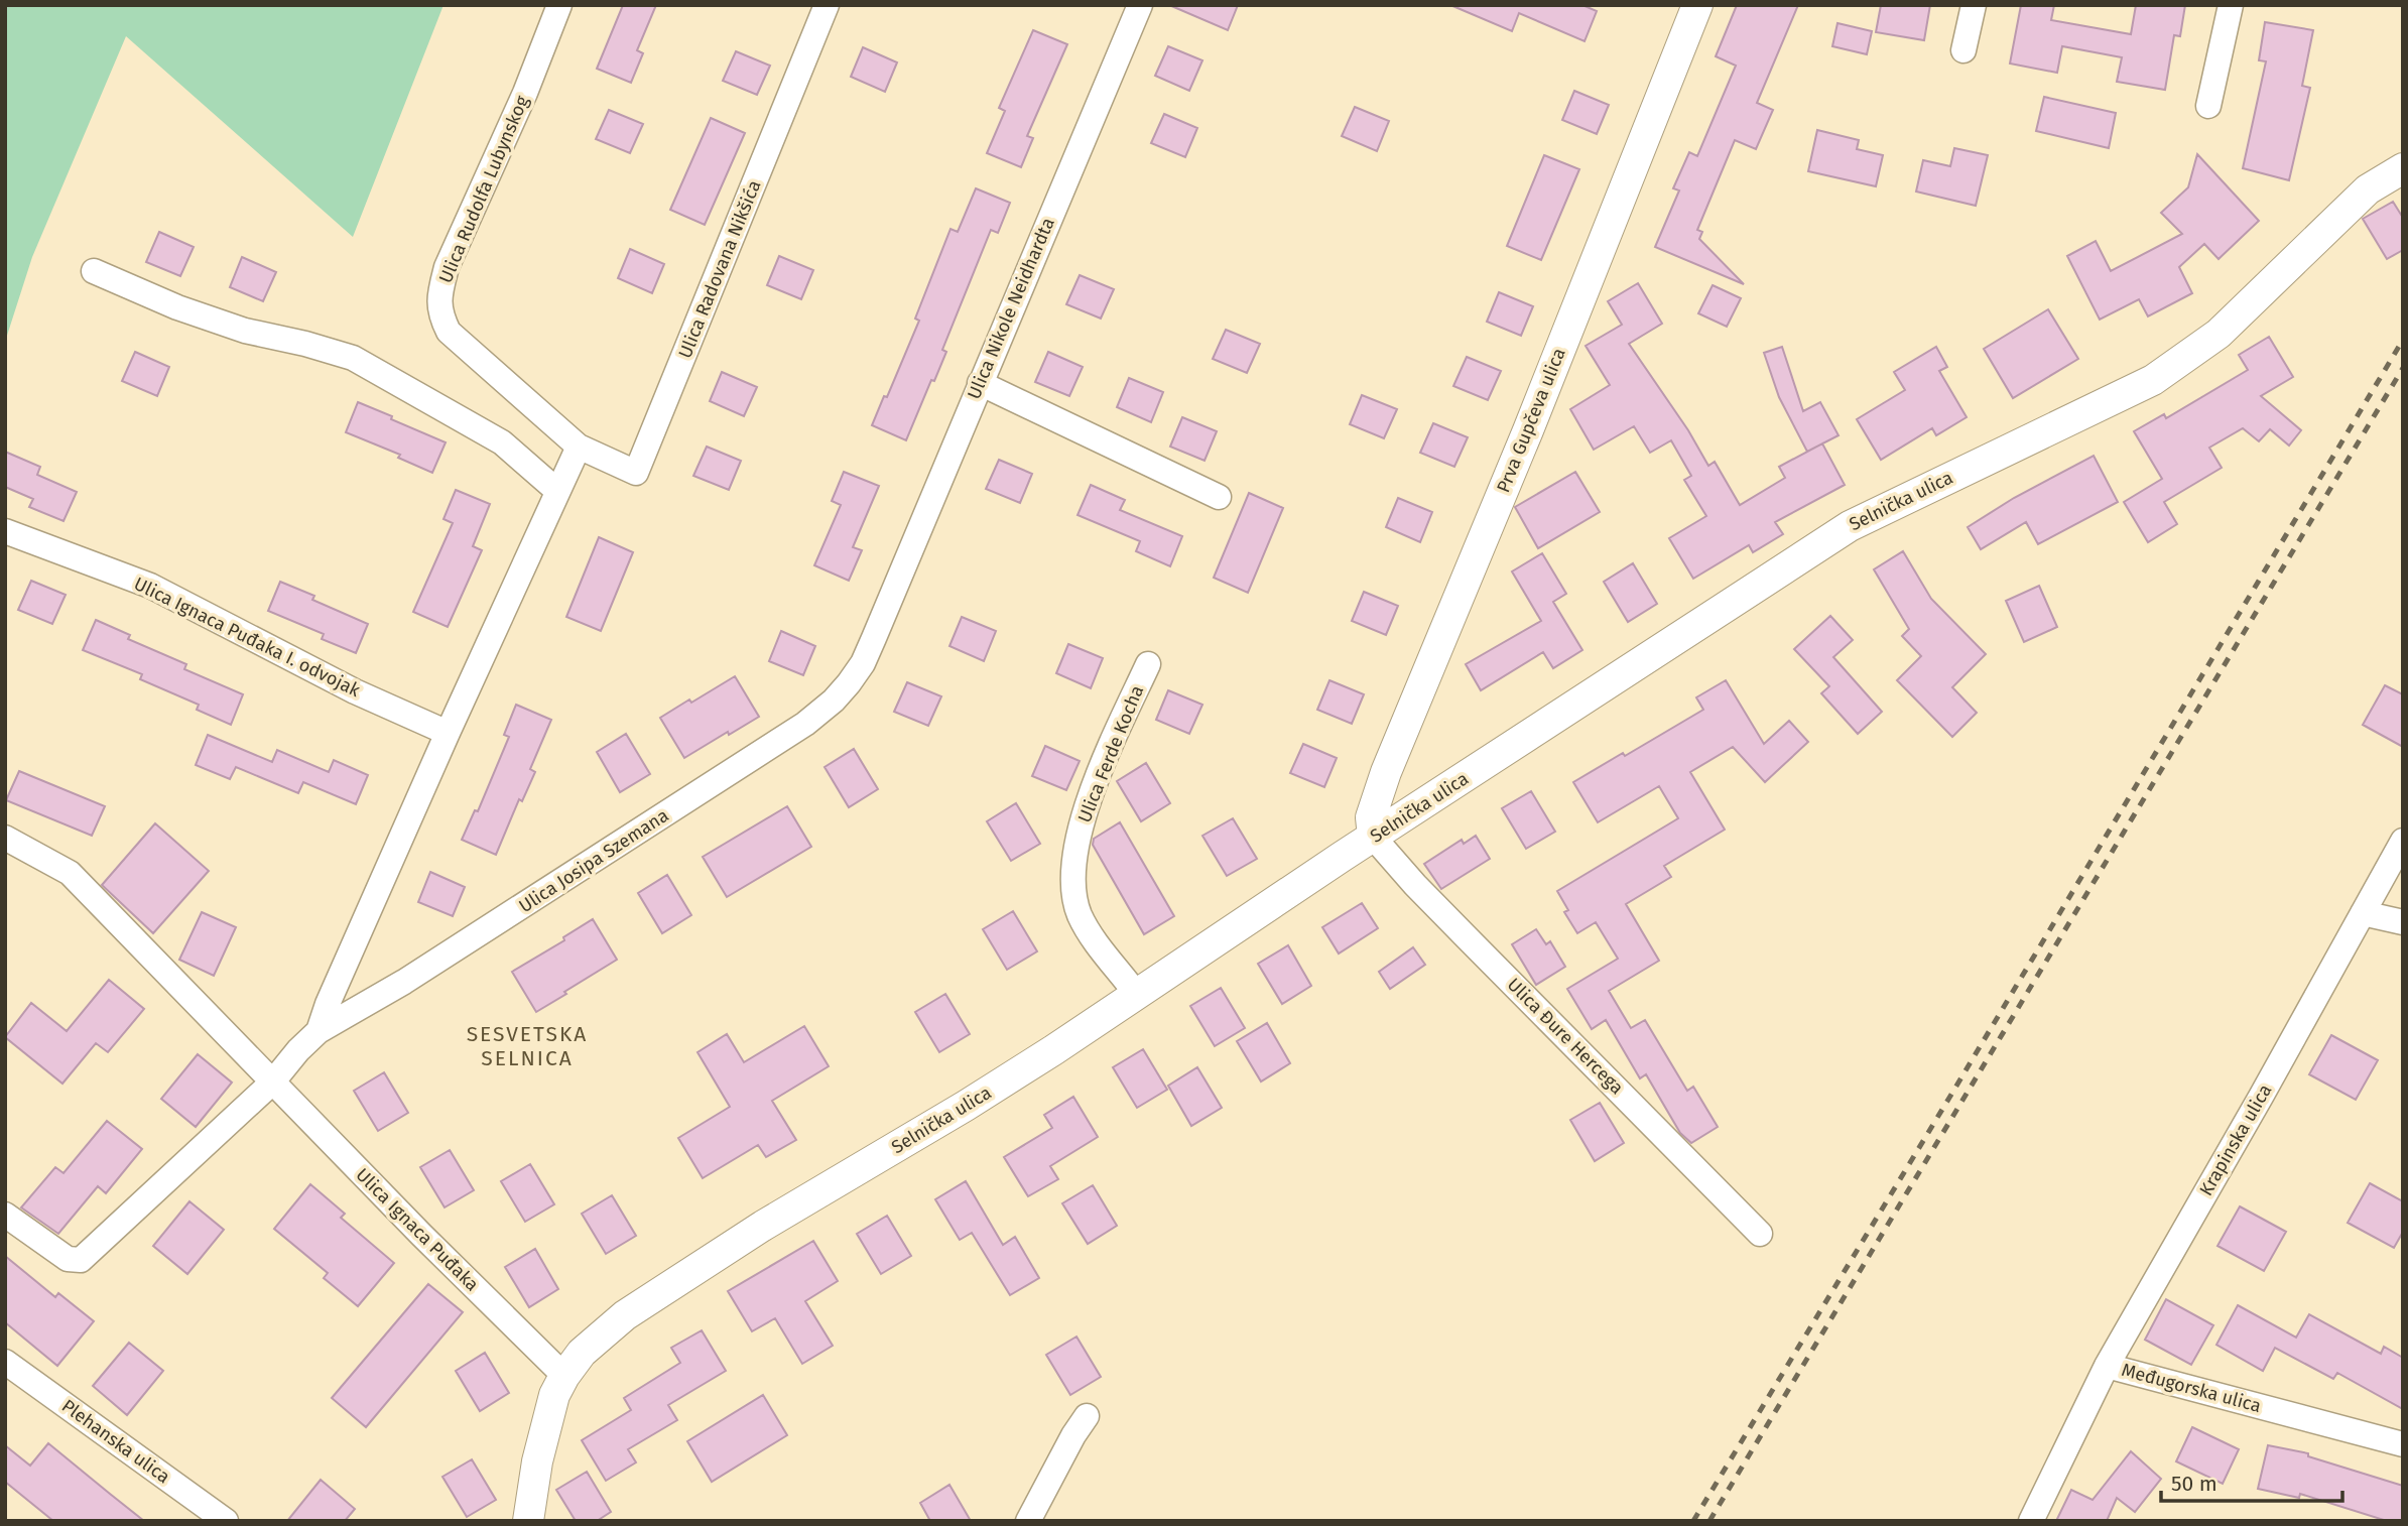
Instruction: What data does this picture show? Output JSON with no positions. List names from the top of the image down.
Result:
{
  "streets": {
    "street": [
      "Ulica Rudolfa Lubynskog",
      "Ulica Radovana Nikšića",
      "Ulica Nikole Neidhardta",
      "Prva Gupčeva ulica",
      "Selnička ulica",
      "Ulica Ignaca Puđaka I. odvojak",
      "Ulica Ferde Kocha",
      "Ulica Josipa Szemana",
      "Ulica Đure Hercega",
      "Krapinska ulica",
      "Ulica Ignaca Puđaka",
      "Međugorska ulica",
      "Plehanska ulica"
    ]
  },
  "crossings": [
    ["Ulica Rudolfa Lubynskog", "Ulica Radovana Nikšića"],
    ["Ulica Nikole Neidhardta", "Ulica Josipa Szemana"],
    ["Prva Gupčeva ulica", "Selnička ulica"],
    ["Prva Gupčeva ulica", "Ulica Đure Hercega"],
    ["Selnička ulica", "Ulica Ferde Kocha"],
    ["Selnička ulica", "Ulica Đure Hercega"],
    ["Selnička ulica", "Ulica Ignaca Puđaka"],
    ["Ulica Josipa Szemana", "Ulica Ignaca Puđaka"],
    ["Krapinska ulica", "Međugorska ulica"]
  ],
  "districts": ["SESVETSKA SELNICA"],
  "scale_bar": "50 m"
}
